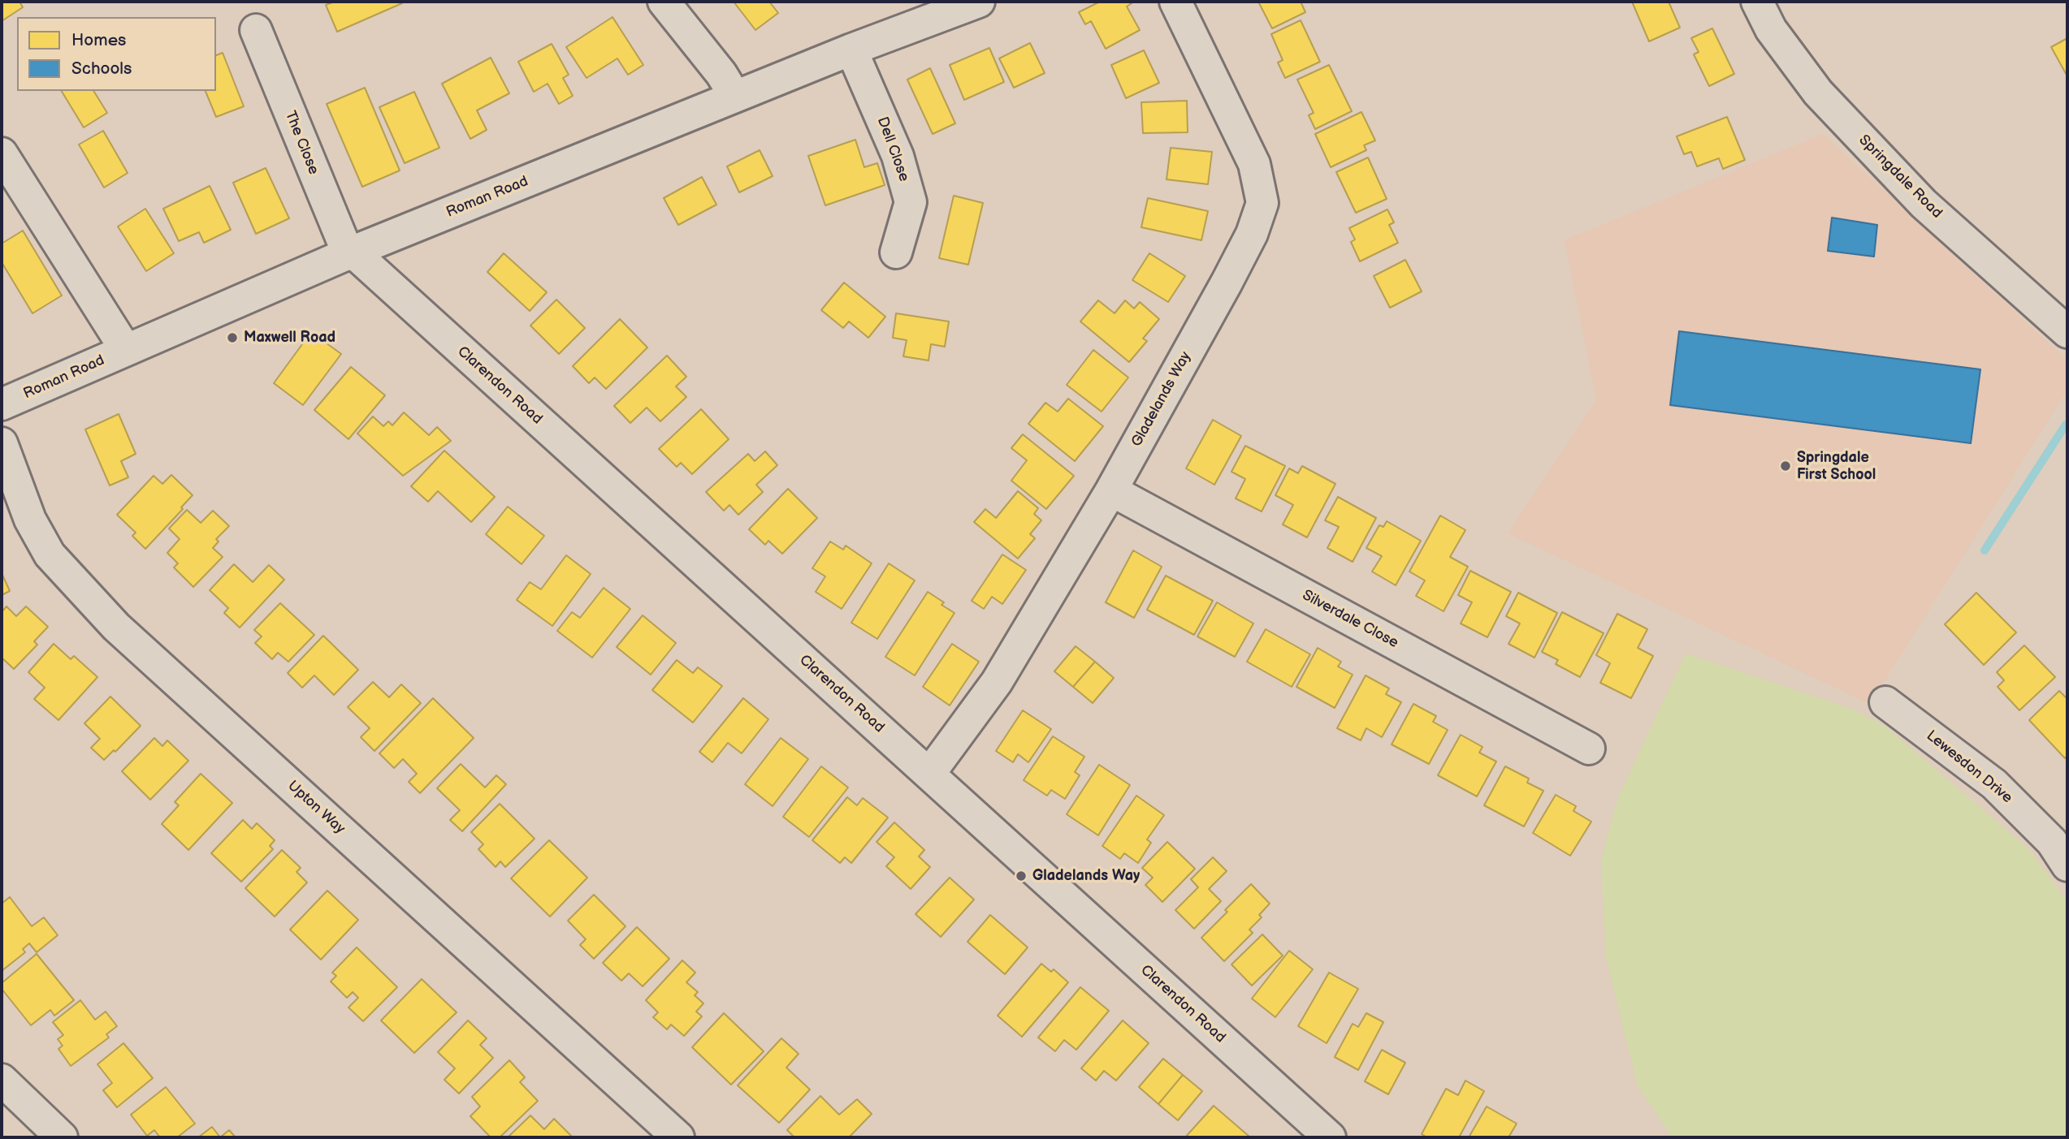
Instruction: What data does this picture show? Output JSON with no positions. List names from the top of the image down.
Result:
{
  "streets": {
    "street": [
      "The Close",
      "Dell Close",
      "Springdale Road",
      "Roman Road",
      "Clarendon Road",
      "Gladelands Way",
      "Silverdale Close",
      "Lewesdon Drive",
      "Upton Way"
    ]
  },
  "crossings": [
    ["The Close", "Roman Road"],
    ["The Close", "Clarendon Road"],
    ["Dell Close", "Roman Road"],
    ["Roman Road", "Clarendon Road"],
    ["Clarendon Road", "Gladelands Way"],
    ["Gladelands Way", "Silverdale Close"]
  ],
  "places": ["Maxwell Road", "Springdale First School", "Gladelands Way"],
  "legend": ["Homes", "Schools"]
}
